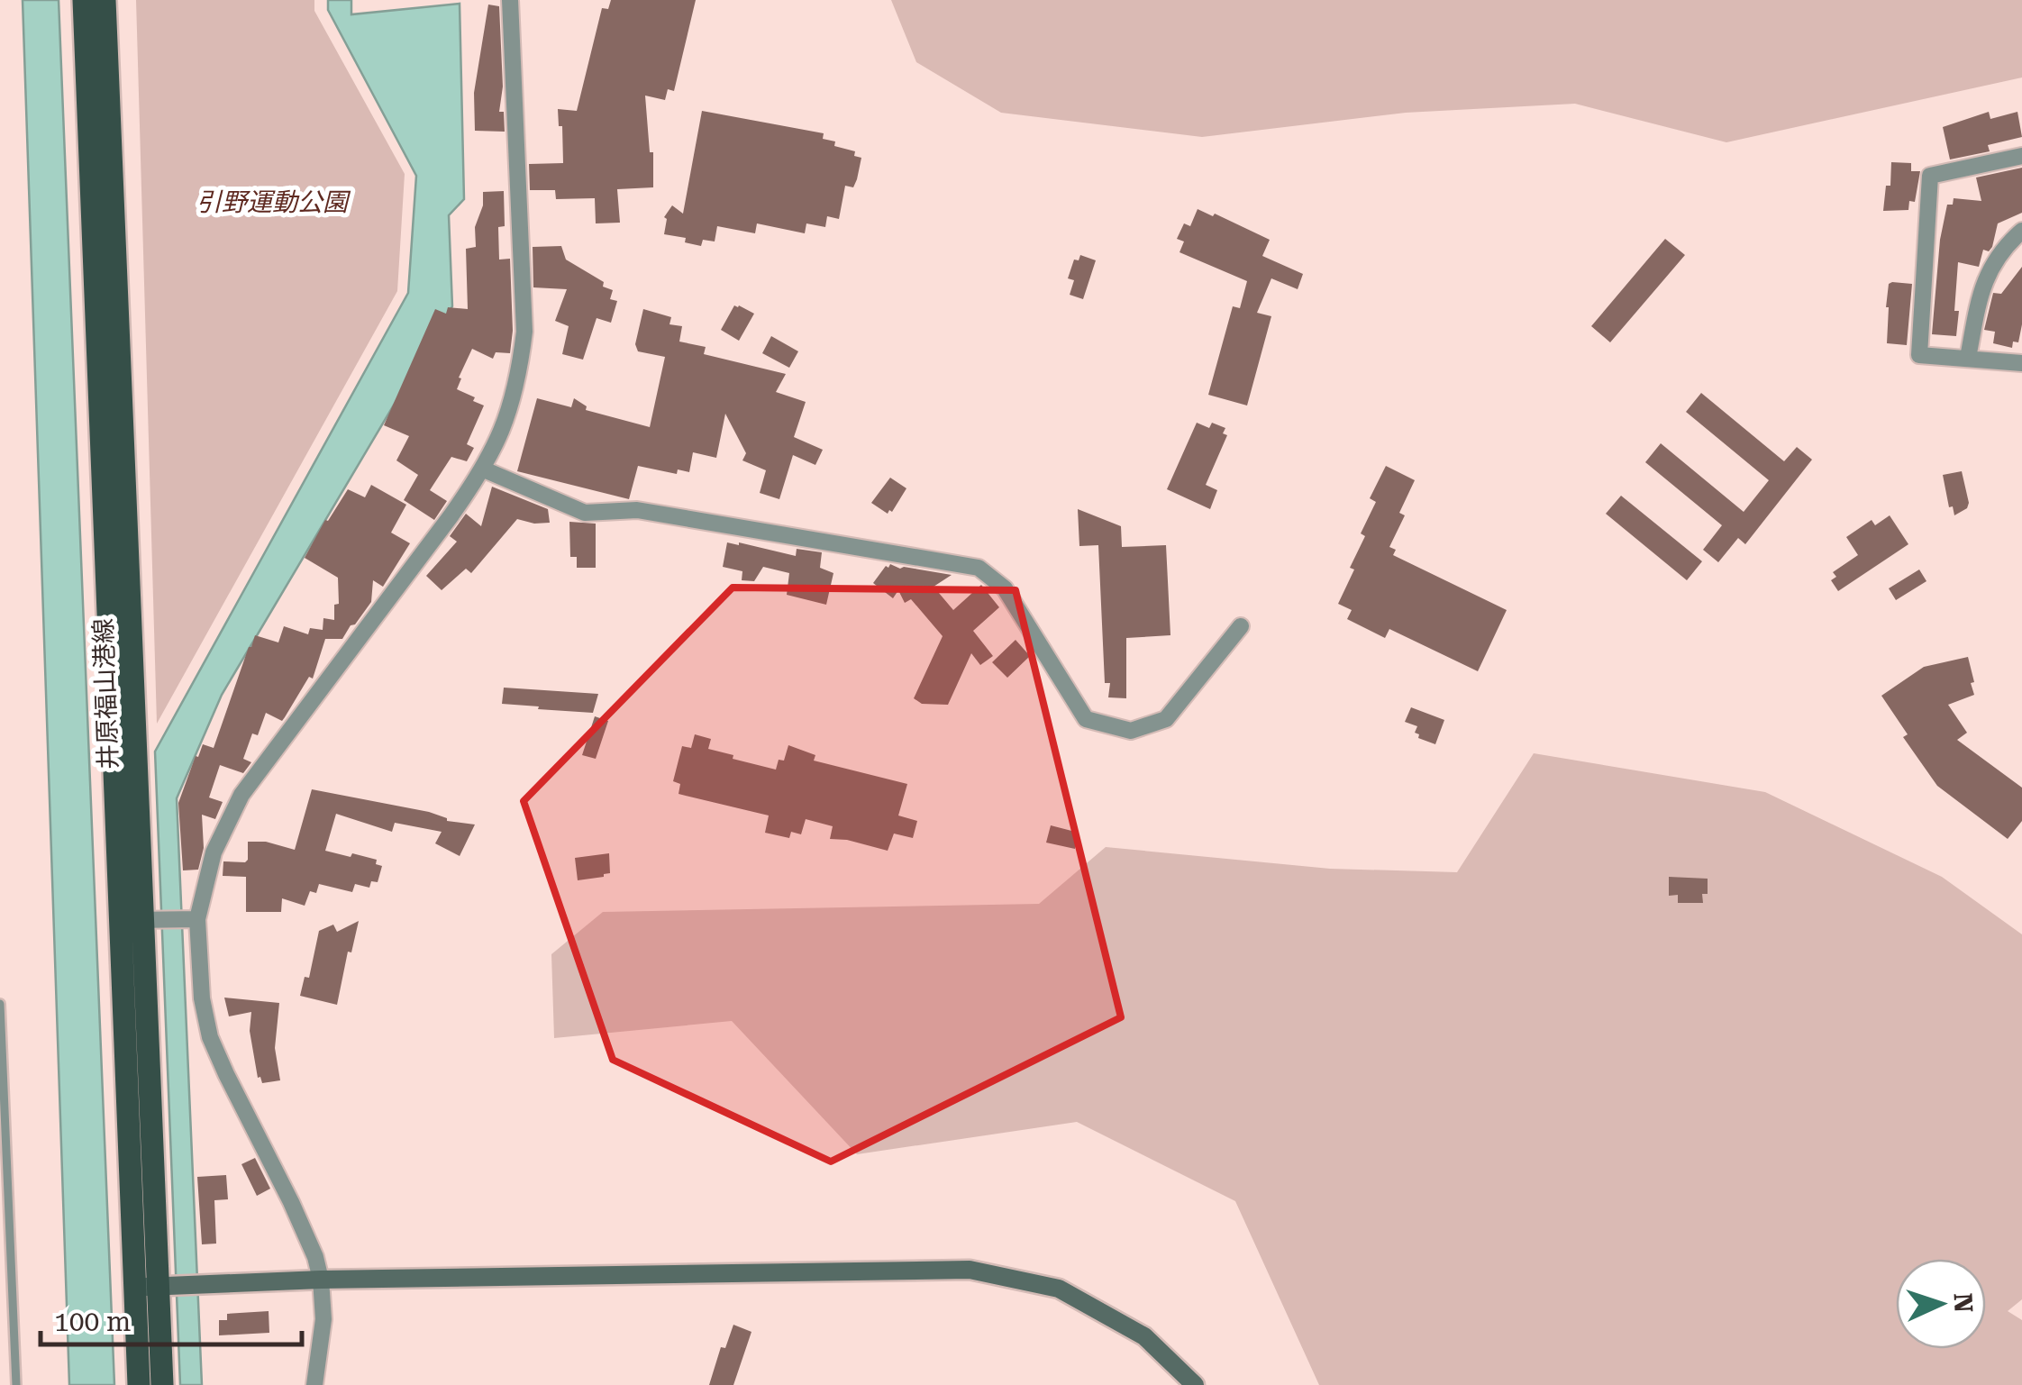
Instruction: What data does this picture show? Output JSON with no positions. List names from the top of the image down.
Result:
{
  "streets": {
    "main road": ["井原福山港線"]
  },
  "parks": ["引野運動公園"],
  "scale_bar": "100 m",
  "north": "right"
}
